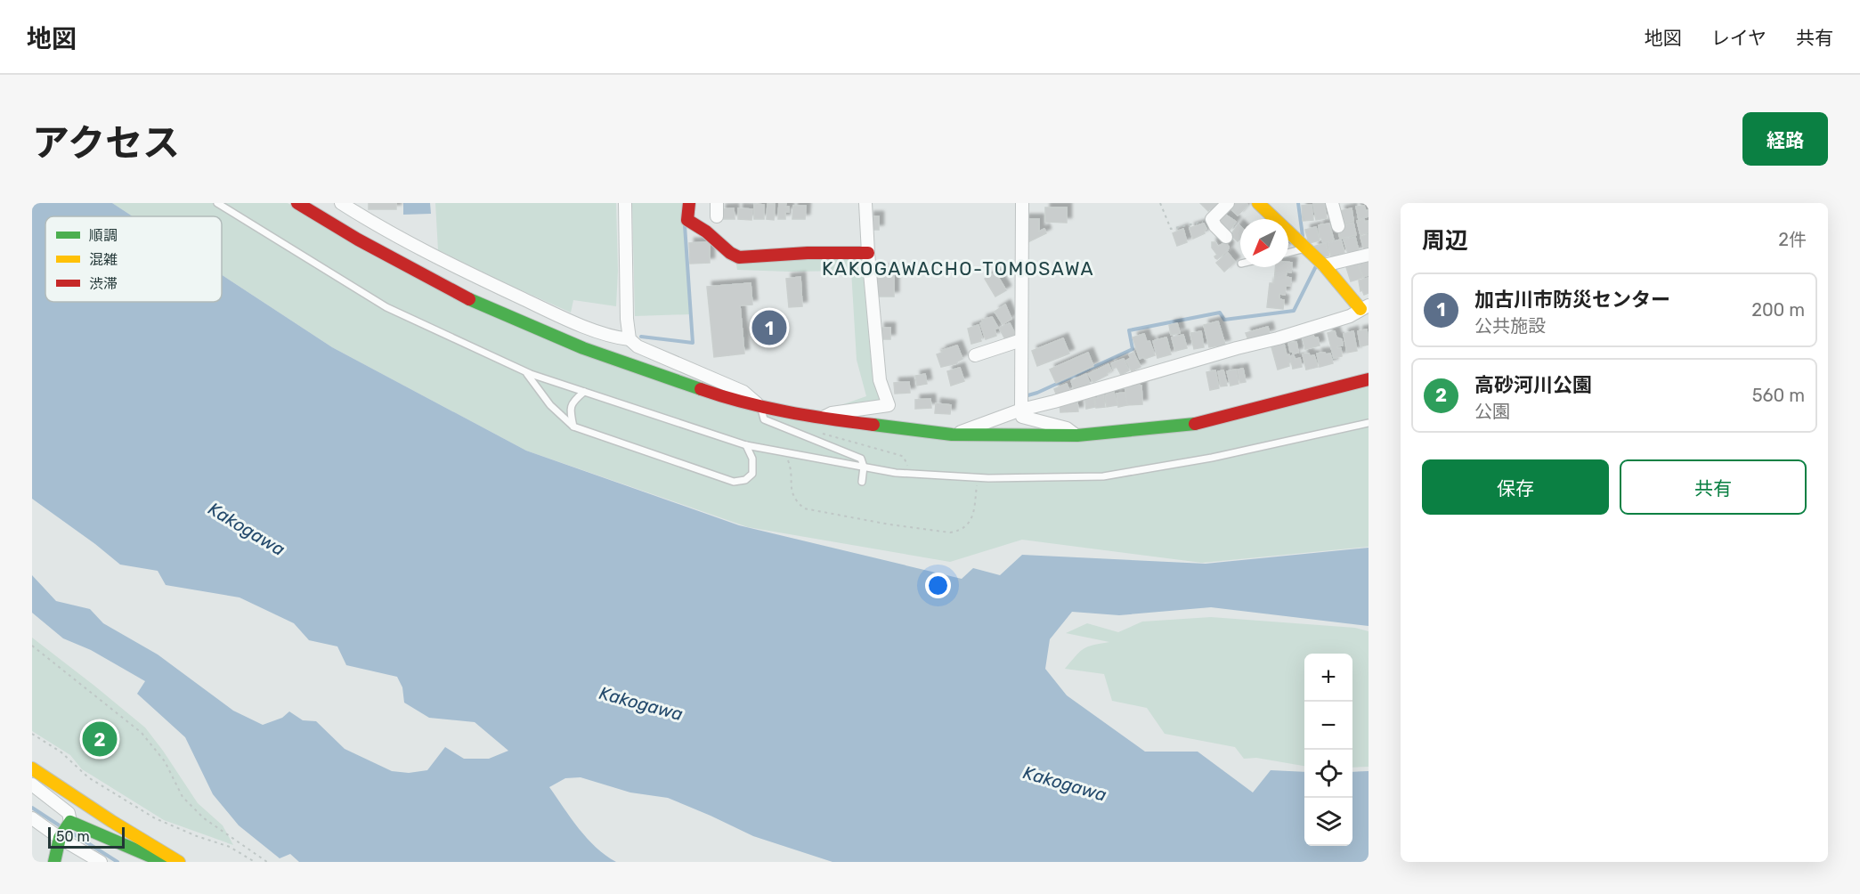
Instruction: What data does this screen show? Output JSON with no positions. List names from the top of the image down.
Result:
{
  "districts": ["KAKOGAWACHO-TOMOSAWA"],
  "water": ["Kakogawa"],
  "legend": ["順調", "混雑", "渋滞"],
  "scale_bar": "50 m",
  "north": "bottom left",
  "page": {
    "header": "地図",
    "nav": ["地図", "レイヤ", "共有"],
    "title": "アクセス",
    "buttons": [
      "経路",
      ["保存", "共有"]
    ],
    "heading": ["周辺", "2件"],
    "list": [
      {
        "mark": "1",
        "name": "加古川市防災センター",
        "note": "公共施設",
        "value": "200 m"
      },
      {
        "mark": "2",
        "name": "高砂河川公園",
        "note": "公園",
        "value": "560 m"
      }
    ],
    "pins": ["1", "2"],
    "map_buttons": ["+", "−"],
    "scale": "50 m"
  }
}
